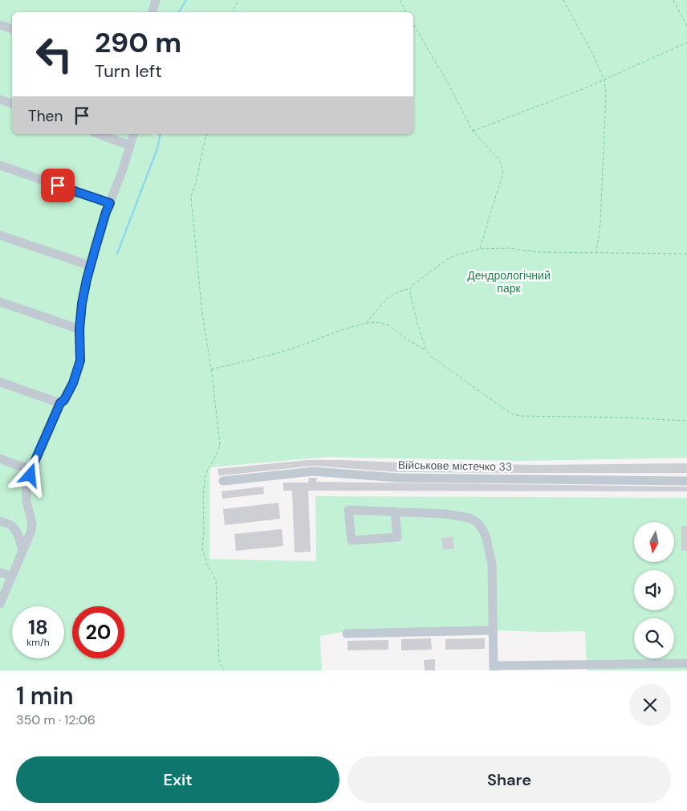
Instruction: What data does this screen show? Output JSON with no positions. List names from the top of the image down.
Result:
{
  "streets": {
    "street": ["Військове містечко 33"]
  },
  "parks": ["Дендрологічний парк"],
  "north": "bottom",
  "page": {
    "turn": ["290 m", "Turn left"],
    "then": "Then",
    "speed": "18 km/h",
    "limit": "20",
    "heading": ["1 min", "350 m · 12:06"],
    "buttons": ["Exit", "Share"]
  }
}
